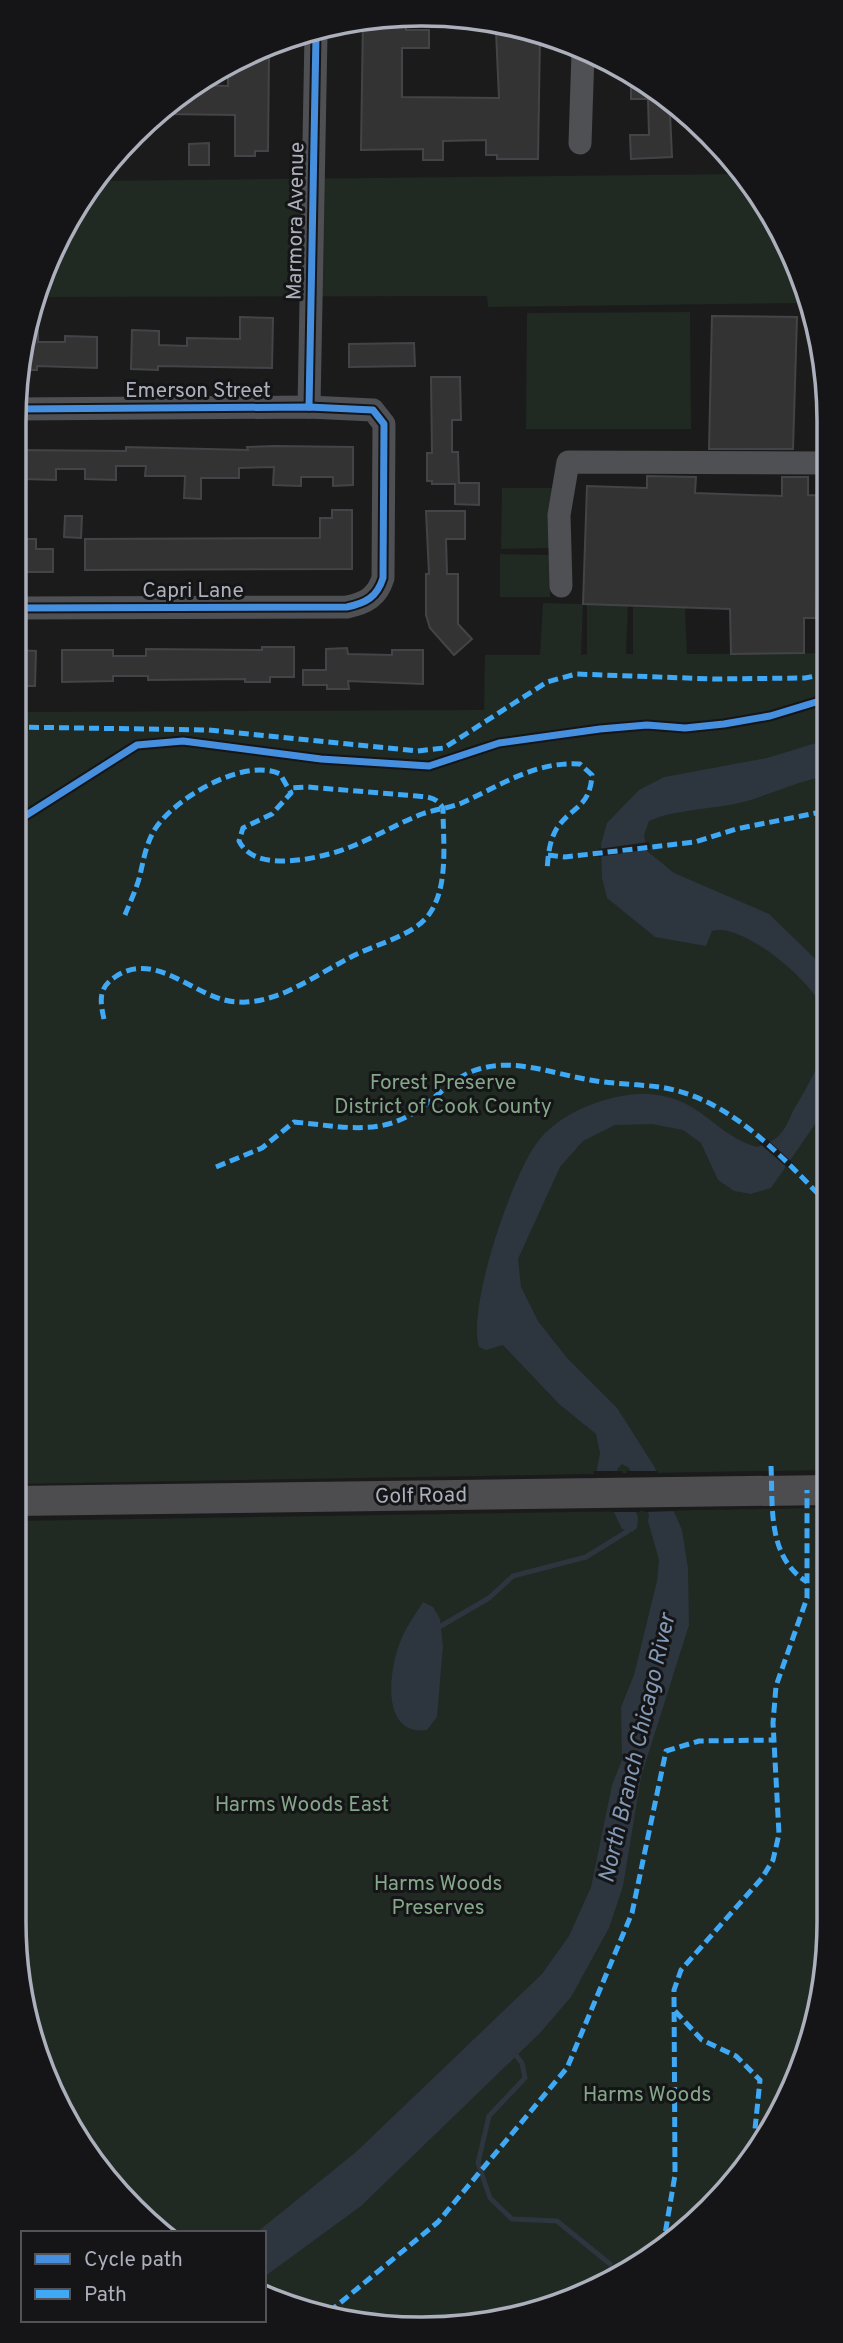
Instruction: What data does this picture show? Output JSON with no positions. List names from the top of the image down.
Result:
{
  "streets": {
    "main road": ["Golf Road"],
    "street": ["Marmora Avenue", "Emerson Street", "Capri Lane"]
  },
  "crossings": [
    ["Marmora Avenue", "Emerson Street"],
    ["Emerson Street", "Capri Lane"]
  ],
  "water": ["North Branch Chicago River"],
  "parks": [
    "Forest Preserve District of Cook County",
    "Harms Woods East",
    "Harms Woods Preserves",
    "Harms Woods"
  ],
  "legend": ["Cycle path", "Path"]
}
